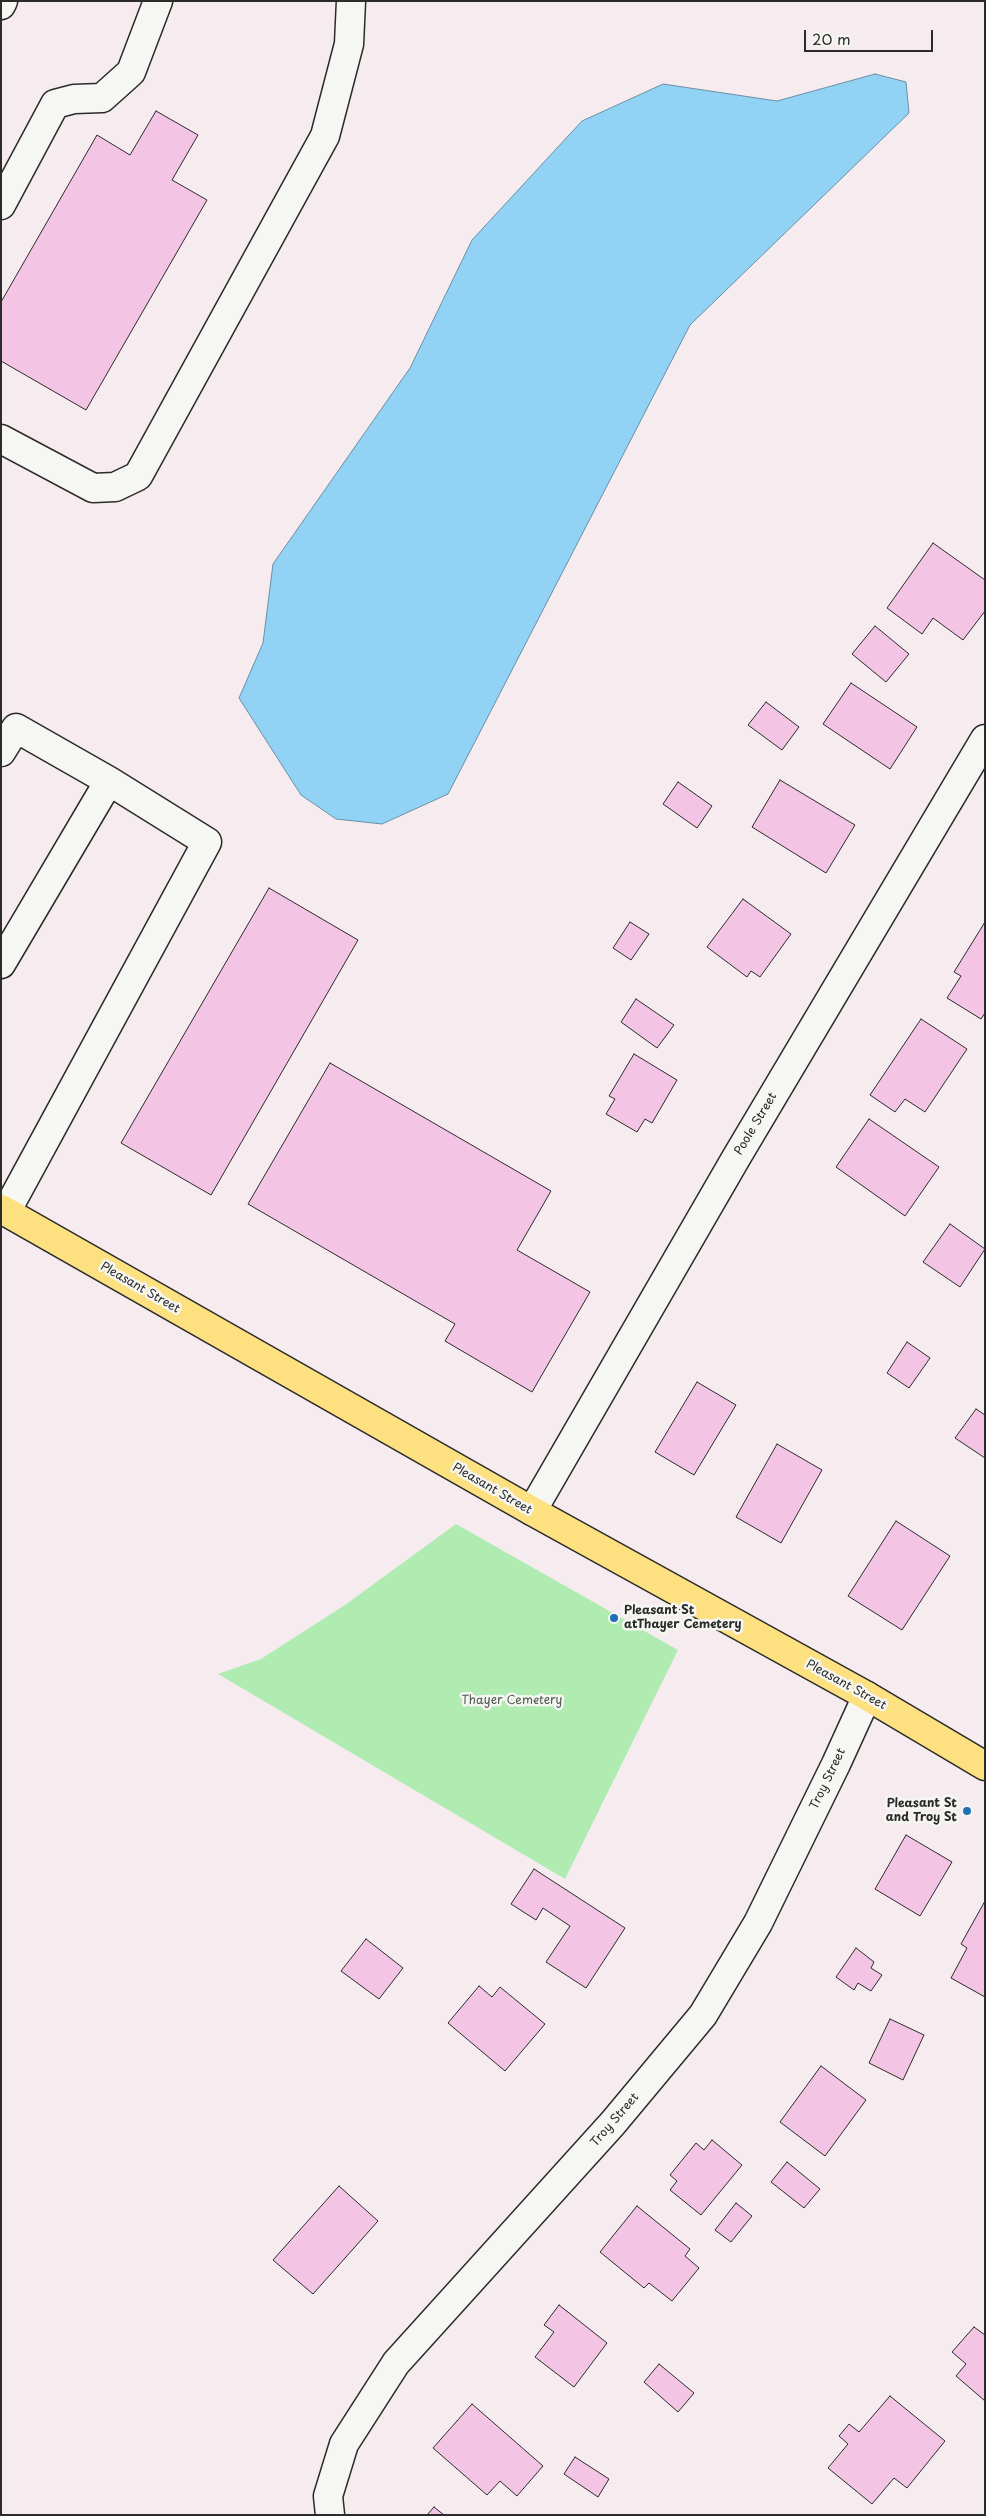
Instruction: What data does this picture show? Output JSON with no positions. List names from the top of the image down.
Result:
{
  "streets": {
    "main road": ["Pleasant Street"],
    "street": ["Poole Street", "Troy Street"]
  },
  "crossings": [
    ["Poole Street", "Pleasant Street"],
    ["Pleasant Street", "Troy Street"]
  ],
  "parks": ["Thayer Cemetery"],
  "places": ["Pleasant St atThayer Cemetery", "Pleasant St and Troy St"],
  "scale_bar": "20 m"
}
